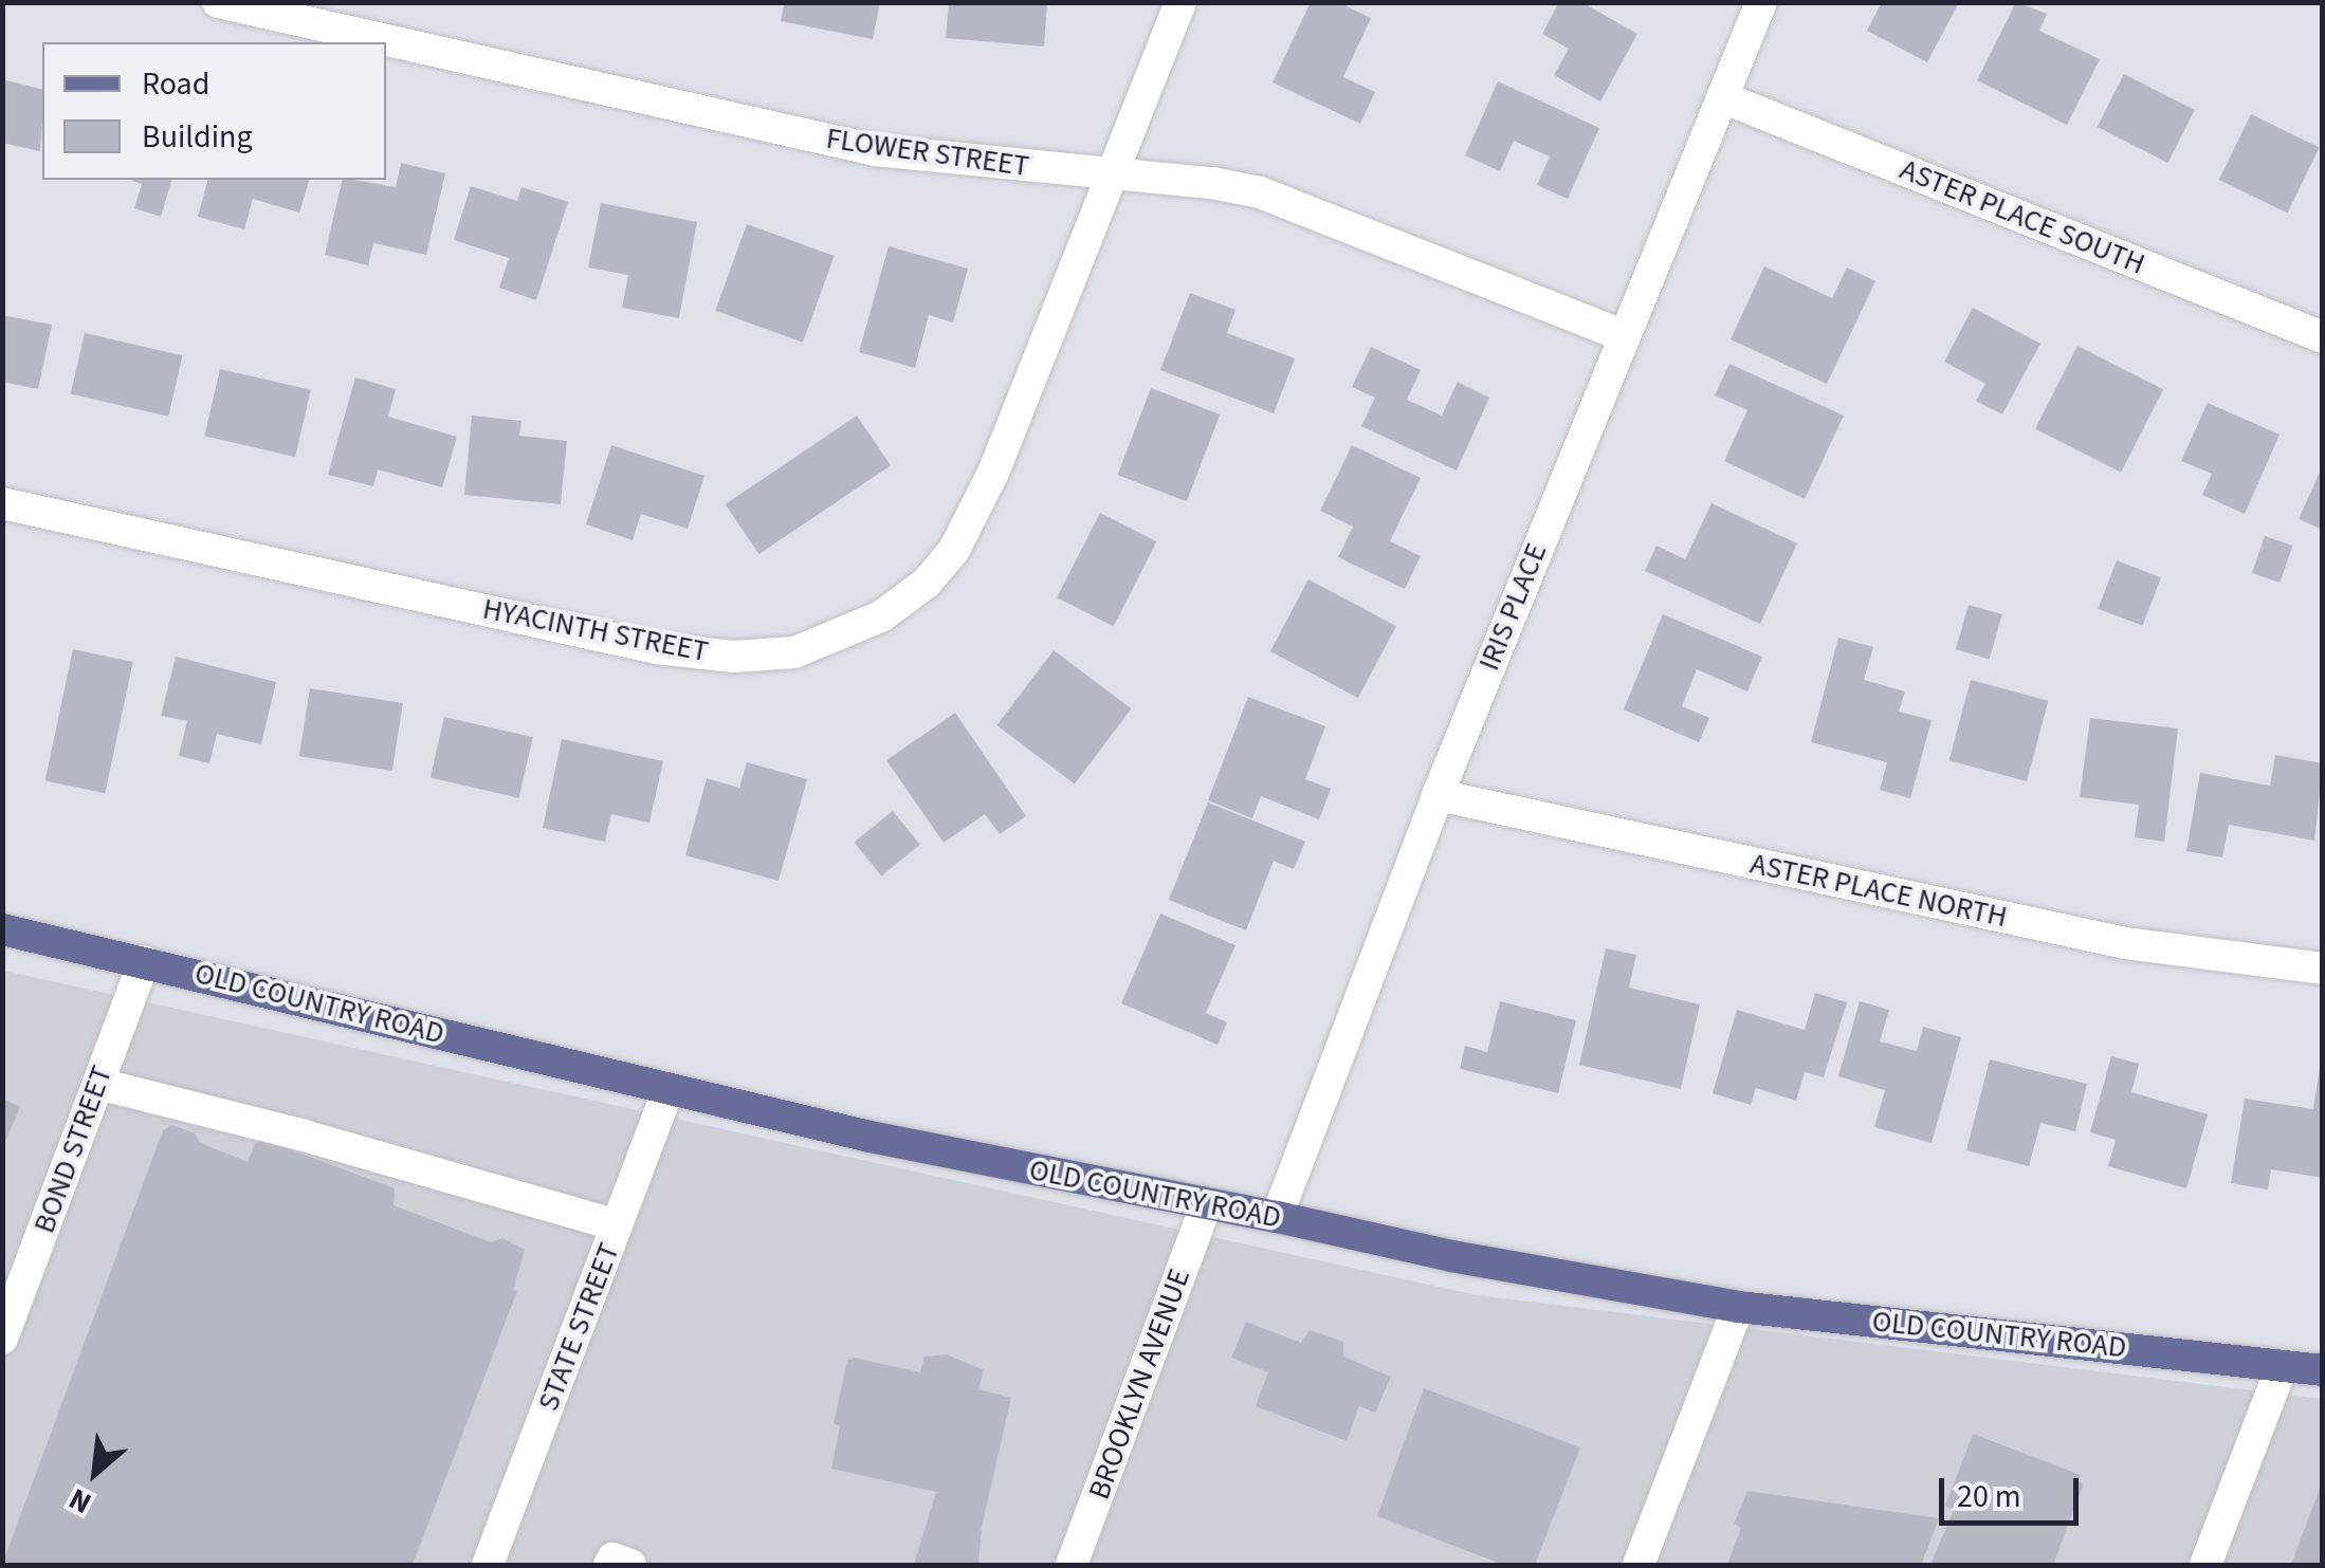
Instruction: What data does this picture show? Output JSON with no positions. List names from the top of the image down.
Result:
{
  "streets": {
    "main road": ["OLD COUNTRY ROAD"],
    "street": [
      "FLOWER STREET",
      "ASTER PLACE SOUTH",
      "IRIS PLACE",
      "HYACINTH STREET",
      "ASTER PLACE NORTH",
      "BOND STREET",
      "STATE STREET",
      "BROOKLYN AVENUE"
    ]
  },
  "crossings": [
    ["FLOWER STREET", "IRIS PLACE"],
    ["FLOWER STREET", "HYACINTH STREET"],
    ["ASTER PLACE SOUTH", "IRIS PLACE"],
    ["IRIS PLACE", "ASTER PLACE NORTH"],
    ["IRIS PLACE", "OLD COUNTRY ROAD"],
    ["OLD COUNTRY ROAD", "BOND STREET"],
    ["OLD COUNTRY ROAD", "STATE STREET"],
    ["OLD COUNTRY ROAD", "BROOKLYN AVENUE"]
  ],
  "legend": ["Road", "Building"],
  "scale_bar": "20 m",
  "north": "bottom left"
}
